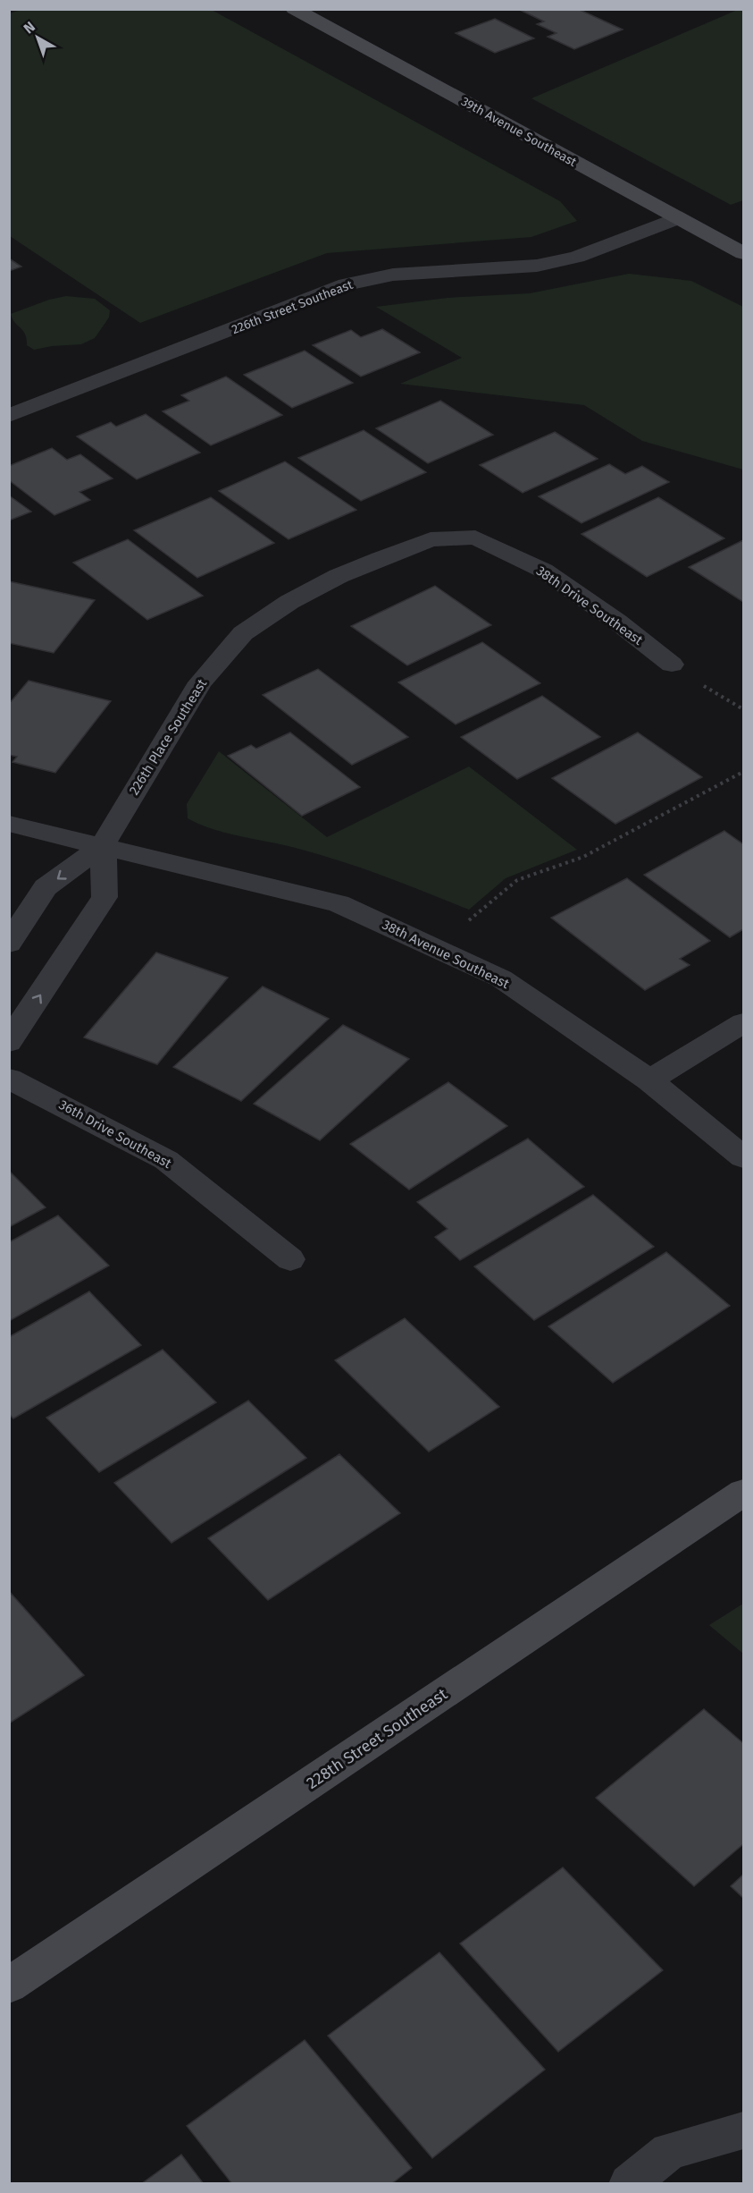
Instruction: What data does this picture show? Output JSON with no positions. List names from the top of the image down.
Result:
{
  "streets": {
    "street": [
      "39th Avenue Southeast",
      "226th Street Southeast",
      "38th Drive Southeast",
      "226th Place Southeast",
      "38th Avenue Southeast",
      "36th Drive Southeast",
      "228th Street Southeast"
    ]
  },
  "crossings": [
    ["39th Avenue Southeast", "226th Street Southeast"],
    ["38th Drive Southeast", "226th Place Southeast"],
    ["226th Place Southeast", "38th Avenue Southeast"]
  ],
  "north": "top left"
}
